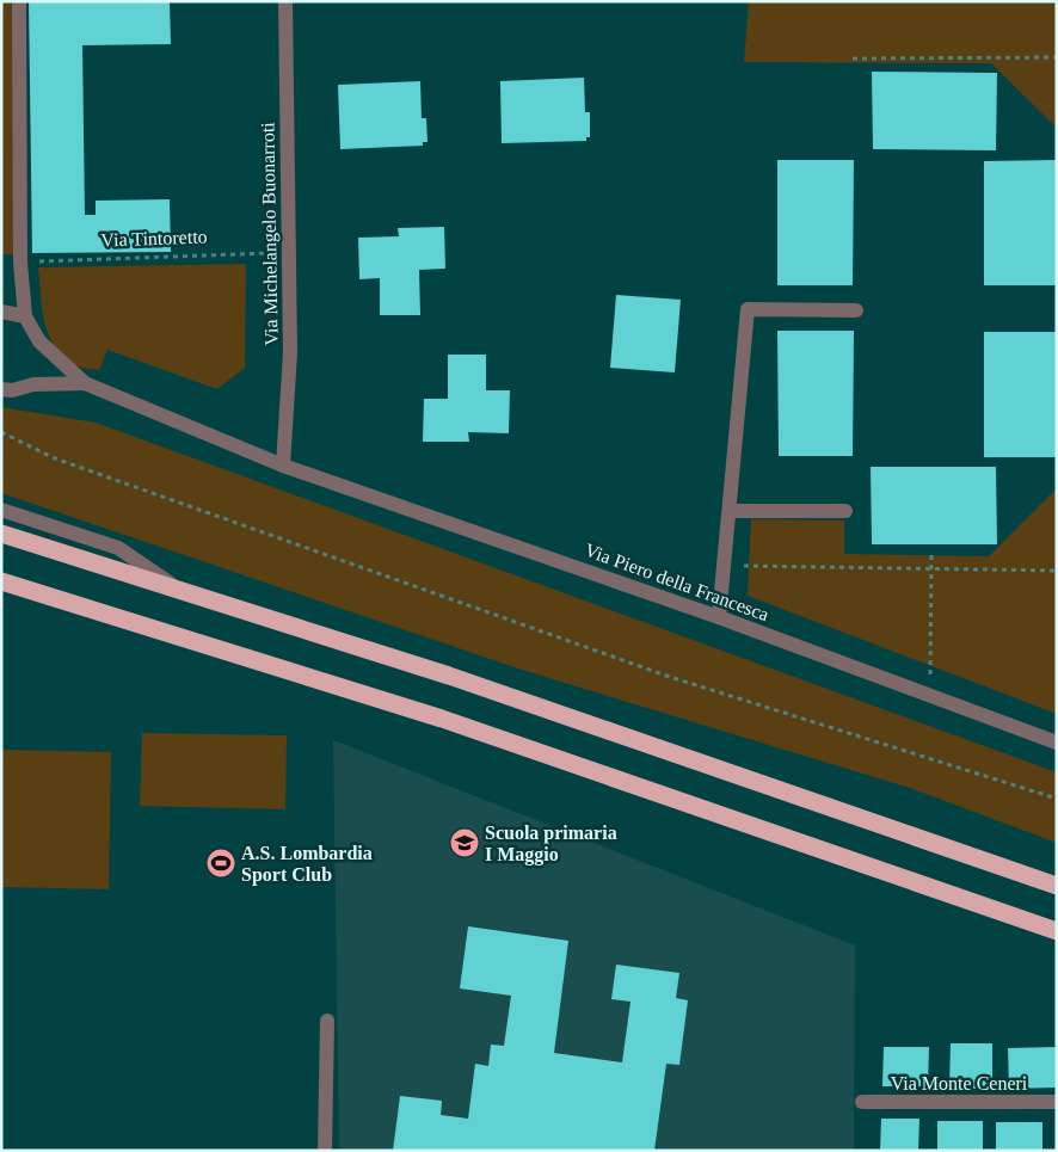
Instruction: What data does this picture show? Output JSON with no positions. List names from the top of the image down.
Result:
{
  "streets": {
    "street": ["Via Michelangelo Buonarroti", "Via Piero della Francesca", "Via Monte Ceneri"],
    "path": ["Via Tintoretto"]
  },
  "crossings": [
    ["Via Michelangelo Buonarroti", "Via Tintoretto"],
    ["Via Michelangelo Buonarroti", "Via Piero della Francesca"]
  ],
  "places": {
    "school or university": ["Scuola primaria I Maggio"],
    "sports": ["A.S. Lombardia Sport Club"]
  }
}
